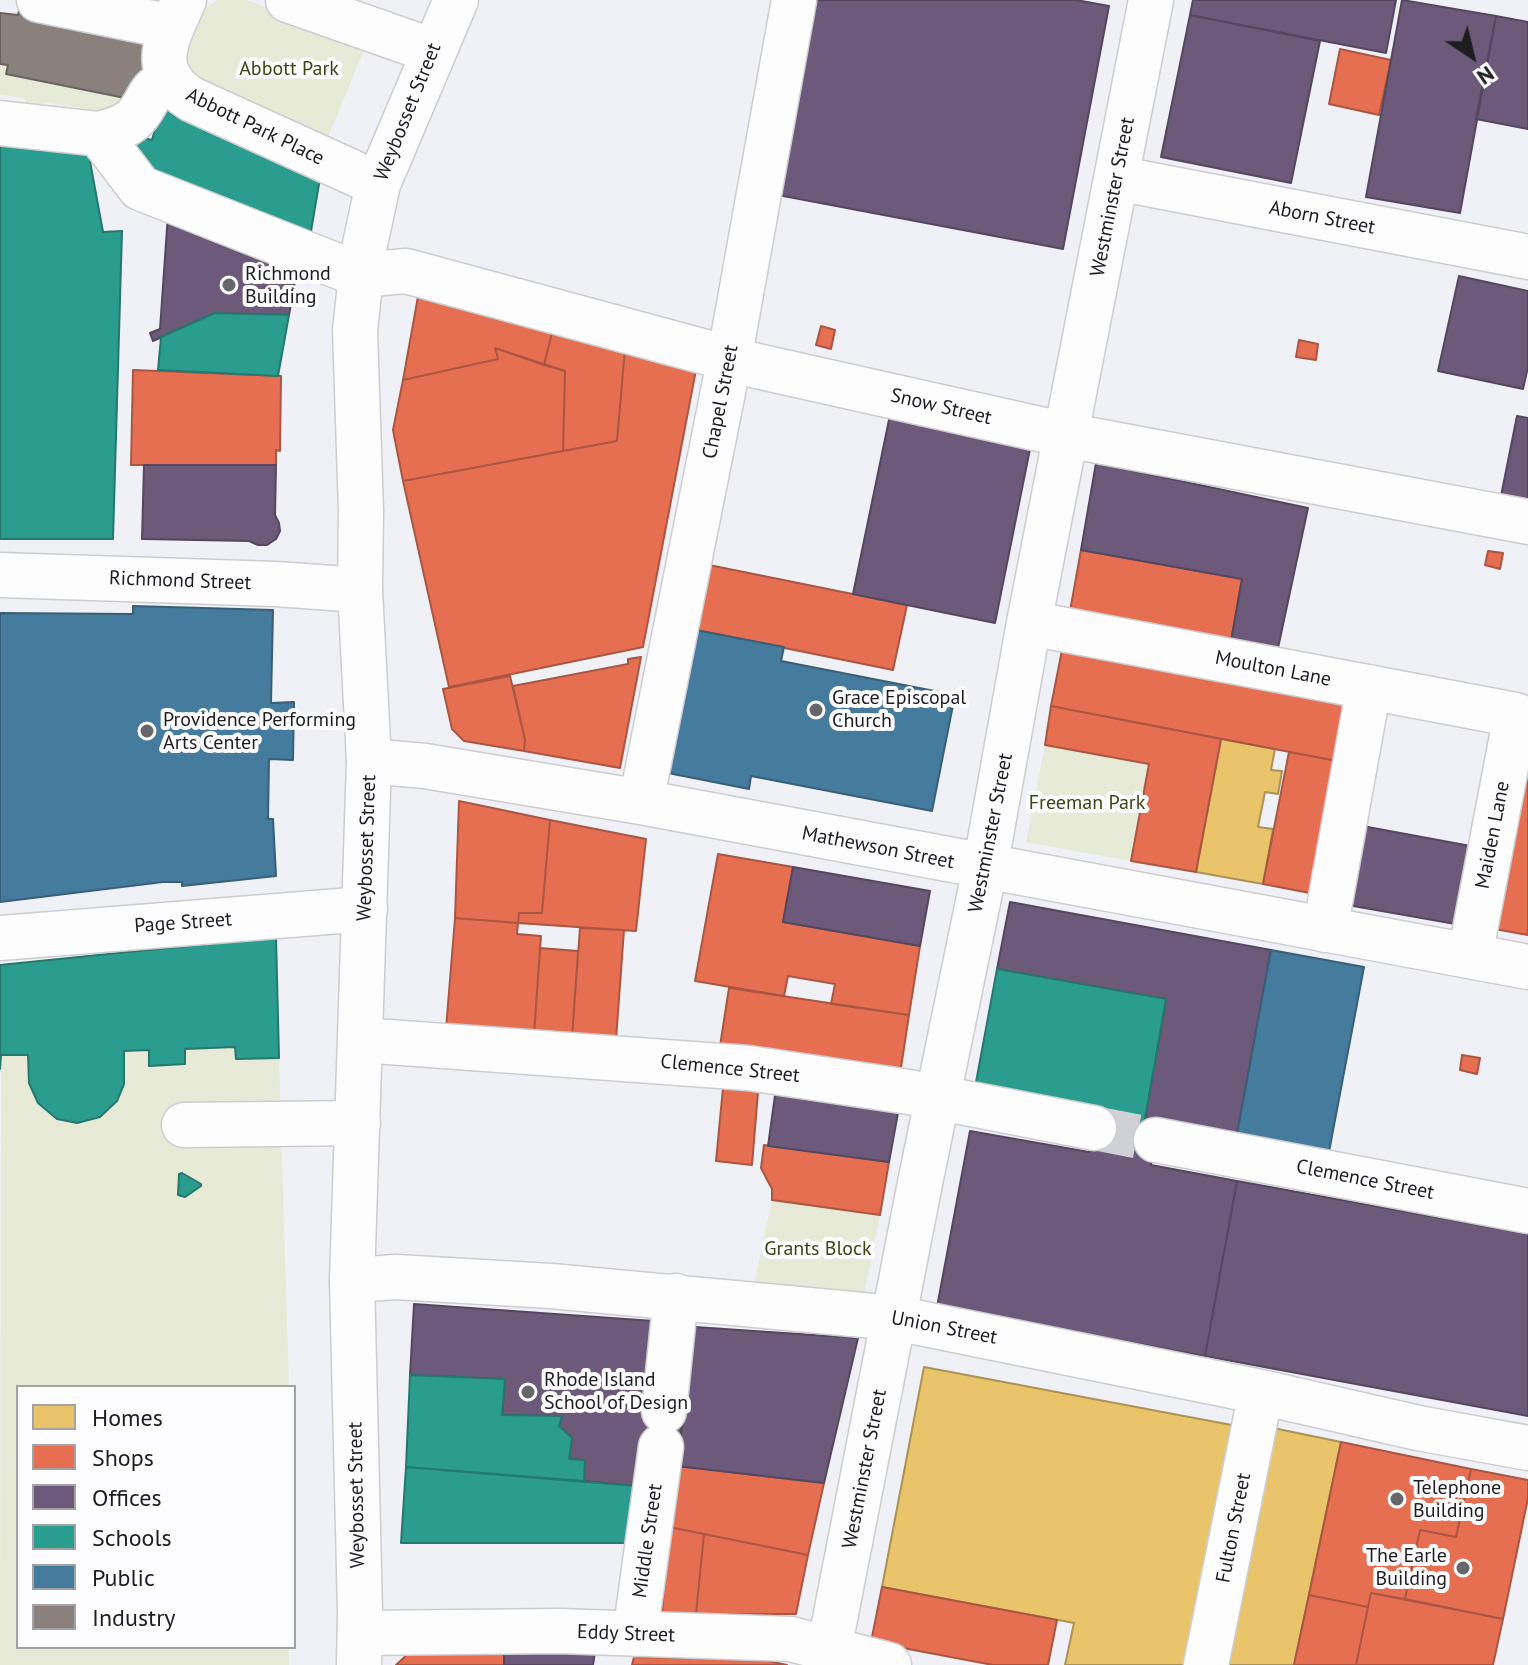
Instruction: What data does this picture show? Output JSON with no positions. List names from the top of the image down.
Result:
{
  "streets": {
    "street": [
      "Weybosset Street",
      "Abbott Park Place",
      "Westminster Street",
      "Aborn Street",
      "Chapel Street",
      "Snow Street",
      "Richmond Street",
      "Moulton Lane",
      "Maiden Lane",
      "Mathewson Street",
      "Page Street",
      "Clemence Street",
      "Union Street",
      "Fulton Street",
      "Middle Street",
      "Eddy Street"
    ]
  },
  "crossings": [
    ["Weybosset Street", "Abbott Park Place"],
    ["Weybosset Street", "Snow Street"],
    ["Weybosset Street", "Richmond Street"],
    ["Weybosset Street", "Mathewson Street"],
    ["Weybosset Street", "Page Street"],
    ["Weybosset Street", "Clemence Street"],
    ["Weybosset Street", "Union Street"],
    ["Weybosset Street", "Eddy Street"],
    ["Westminster Street", "Aborn Street"],
    ["Westminster Street", "Snow Street"],
    ["Westminster Street", "Moulton Lane"],
    ["Westminster Street", "Mathewson Street"],
    ["Westminster Street", "Clemence Street"],
    ["Westminster Street", "Union Street"],
    ["Westminster Street", "Eddy Street"],
    ["Chapel Street", "Snow Street"],
    ["Chapel Street", "Mathewson Street"],
    ["Moulton Lane", "Maiden Lane"],
    ["Maiden Lane", "Mathewson Street"],
    ["Union Street", "Fulton Street"],
    ["Union Street", "Middle Street"],
    ["Middle Street", "Eddy Street"]
  ],
  "parks": ["Abbott Park", "Freeman Park", "Grants Block"],
  "places": [
    "Richmond Building",
    "Grace Episcopal Church",
    "Providence Performing Arts Center",
    "Rhode Island School of Design",
    "Telephone Building",
    "The Earle Building"
  ],
  "legend": [
    "Homes",
    "Shops",
    "Offices",
    "Schools",
    "Public",
    "Industry"
  ],
  "north": "bottom right"
}
